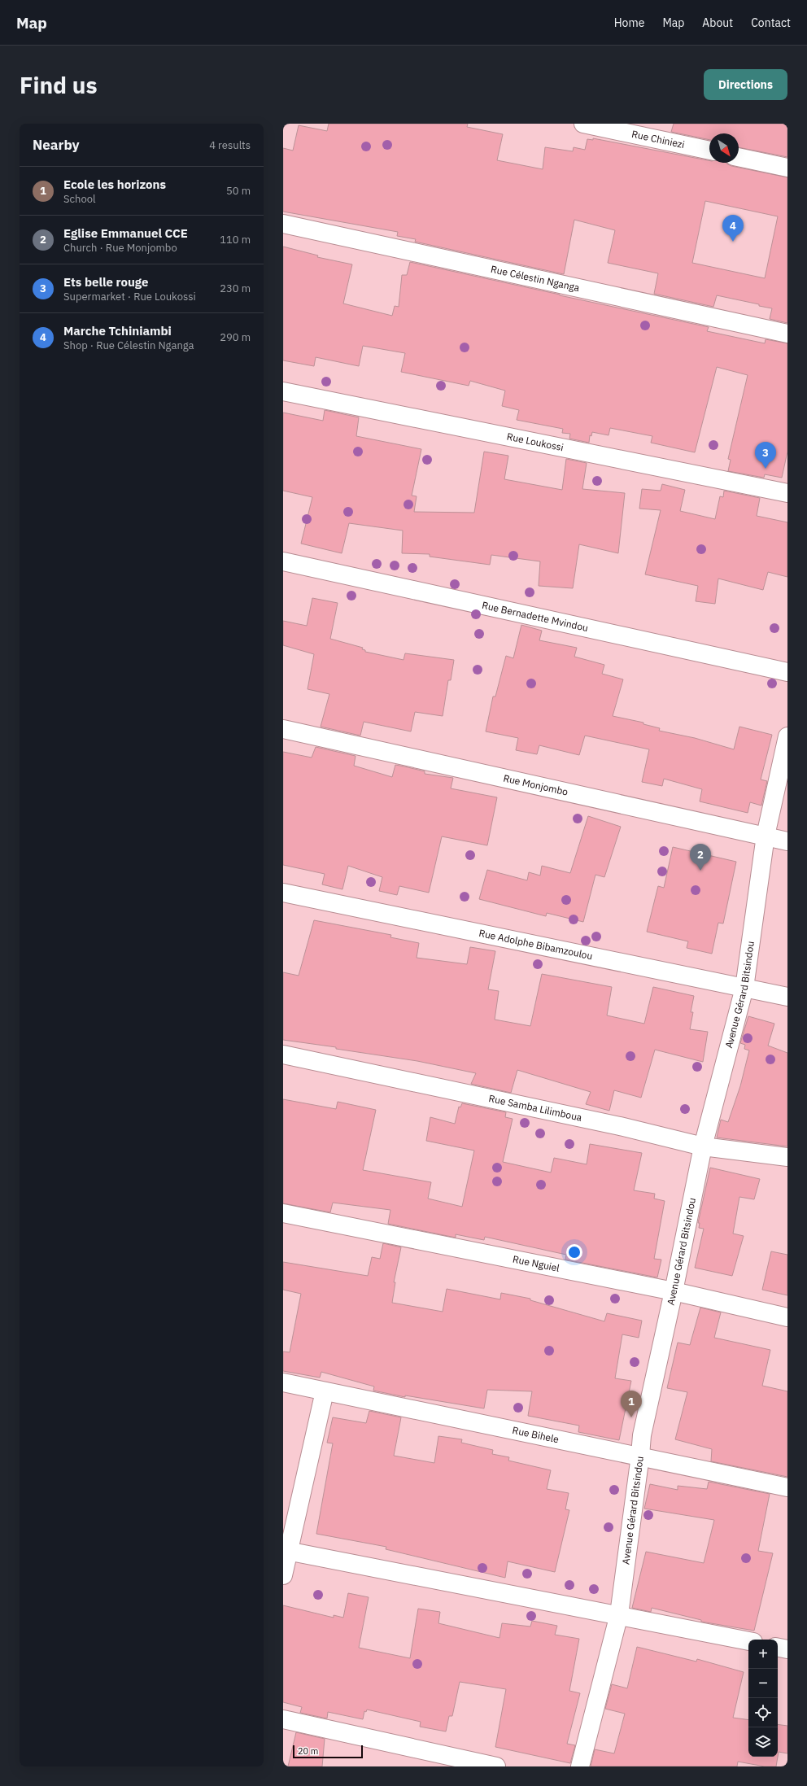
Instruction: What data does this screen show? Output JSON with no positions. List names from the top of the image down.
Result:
{
  "streets": {
    "street": [
      "Rue Chiniezi",
      "Rue Célestin Nganga",
      "Rue Loukossi",
      "Rue Bernadette Mvindou",
      "Rue Monjombo",
      "Rue Adolphe Bibamzoulou",
      "Avenue Gérard Bitsindou",
      "Rue Samba Lilimboua",
      "Rue Nguiel",
      "Rue Bihele"
    ]
  },
  "crossings": [
    ["Rue Monjombo", "Avenue Gérard Bitsindou"],
    ["Rue Adolphe Bibamzoulou", "Avenue Gérard Bitsindou"],
    ["Avenue Gérard Bitsindou", "Rue Samba Lilimboua"],
    ["Avenue Gérard Bitsindou", "Rue Nguiel"],
    ["Avenue Gérard Bitsindou", "Rue Bihele"]
  ],
  "scale_bar": "20 m",
  "north": "bottom right",
  "page": {
    "header": "Map",
    "nav": [
      "Home",
      "Map",
      "About",
      "Contact"
    ],
    "buttons": "Directions",
    "title": "Find us",
    "heading": ["Nearby", "4 results"],
    "list": [
      {
        "mark": "1",
        "name": "Ecole les horizons",
        "note": "School",
        "value": "50 m"
      },
      {
        "mark": "2",
        "name": "Eglise Emmanuel CCE",
        "note": "Church · Rue Monjombo",
        "value": "110 m"
      },
      {
        "mark": "3",
        "name": "Ets belle rouge",
        "note": "Supermarket · Rue Loukossi",
        "value": "230 m"
      },
      {
        "mark": "4",
        "name": "Marche Tchiniambi",
        "note": "Shop · Rue Célestin Nganga",
        "value": "290 m"
      }
    ],
    "pins": [
      "4",
      "3",
      "2",
      "1"
    ],
    "map_buttons": ["+", "−"],
    "scale": "20 m"
  }
}
